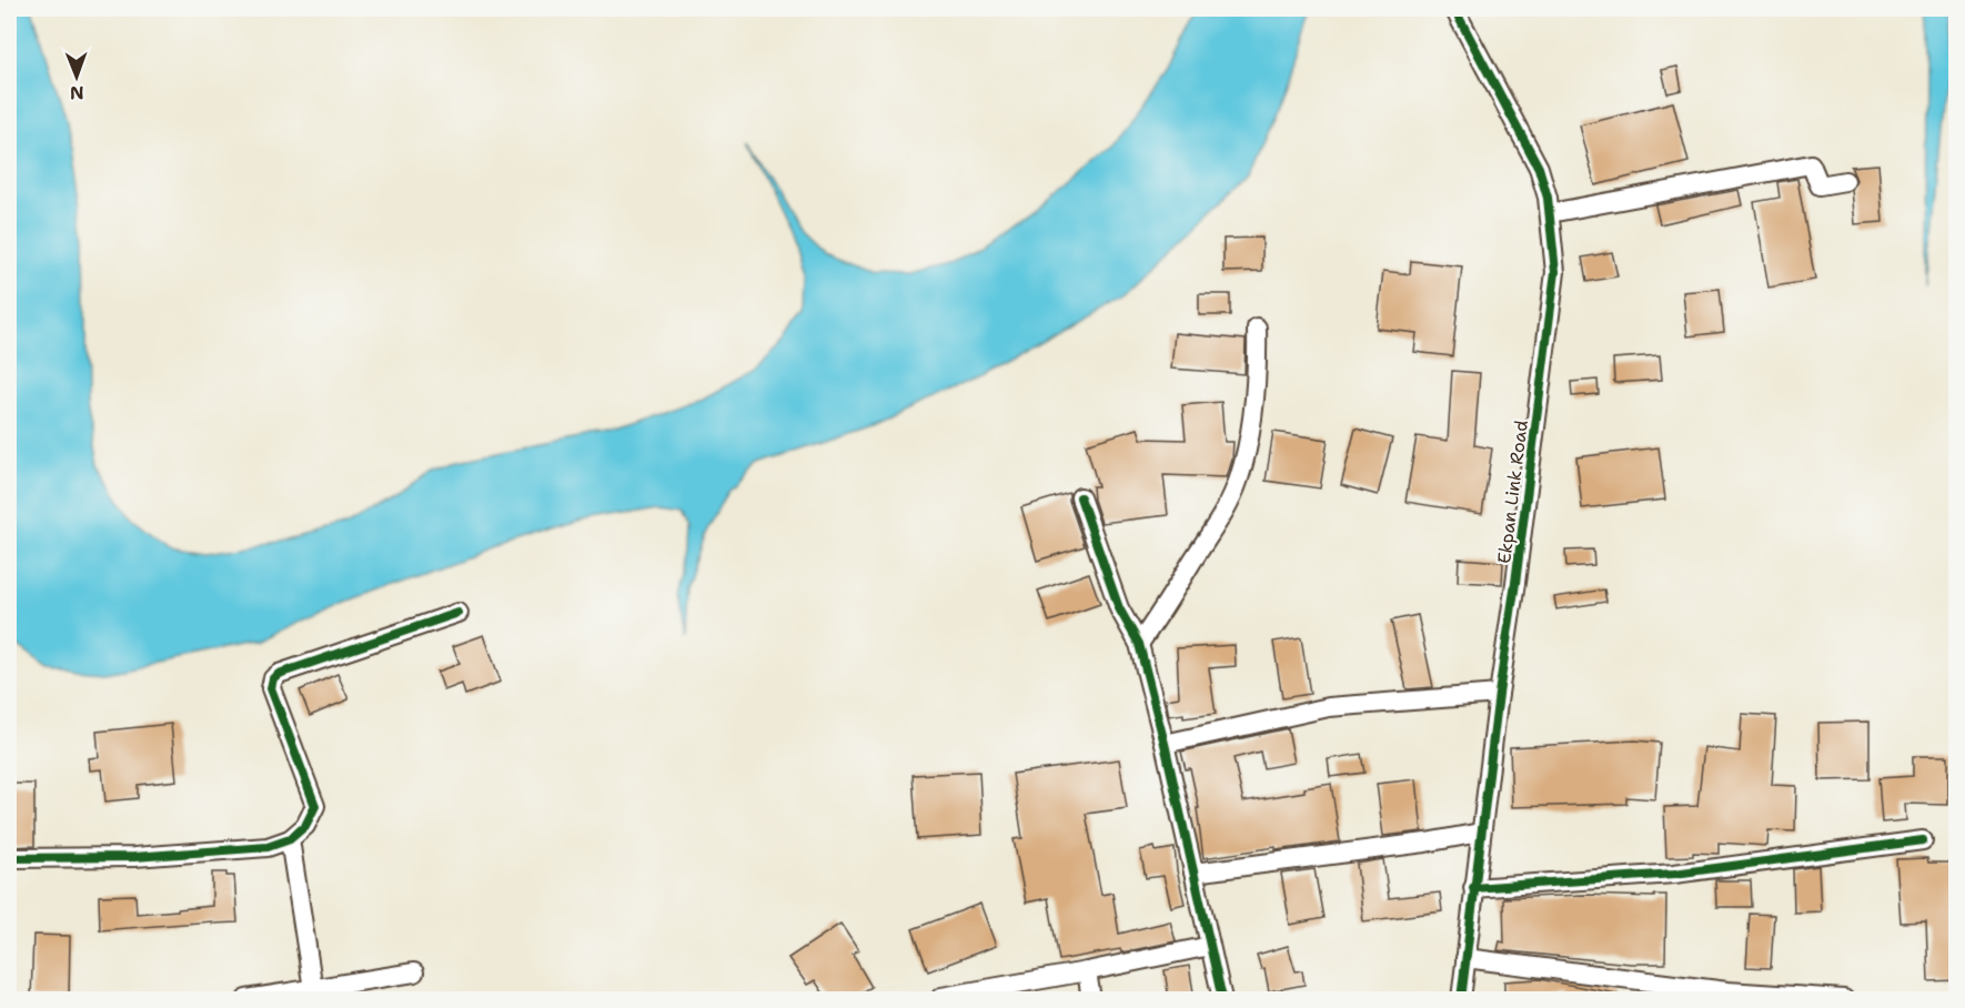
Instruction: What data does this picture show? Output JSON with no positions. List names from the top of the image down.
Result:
{
  "streets": {
    "street": ["Ekpan Link Road"]
  },
  "north": "bottom"
}
